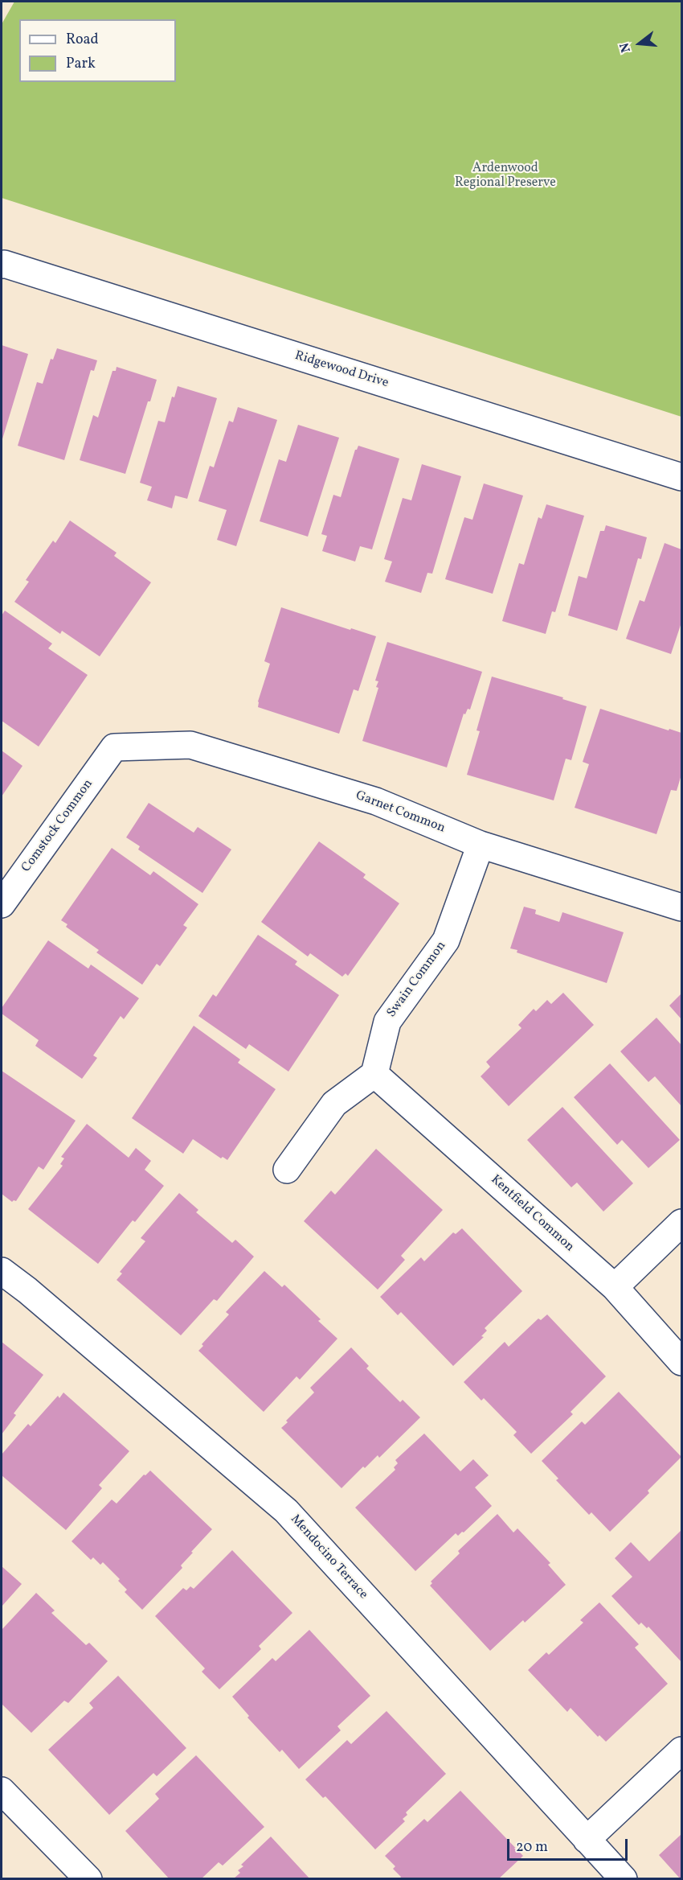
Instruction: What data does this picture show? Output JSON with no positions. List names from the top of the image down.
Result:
{
  "streets": {
    "street": [
      "Ridgewood Drive",
      "Garnet Common",
      "Comstock Common",
      "Swain Common",
      "Kentfield Common",
      "Mendocino Terrace"
    ]
  },
  "crossings": [
    ["Garnet Common", "Comstock Common"],
    ["Garnet Common", "Swain Common"],
    ["Swain Common", "Kentfield Common"]
  ],
  "parks": ["Ardenwood Regional Preserve"],
  "legend": ["Road", "Park"],
  "scale_bar": "20 m",
  "north": "left"
}
